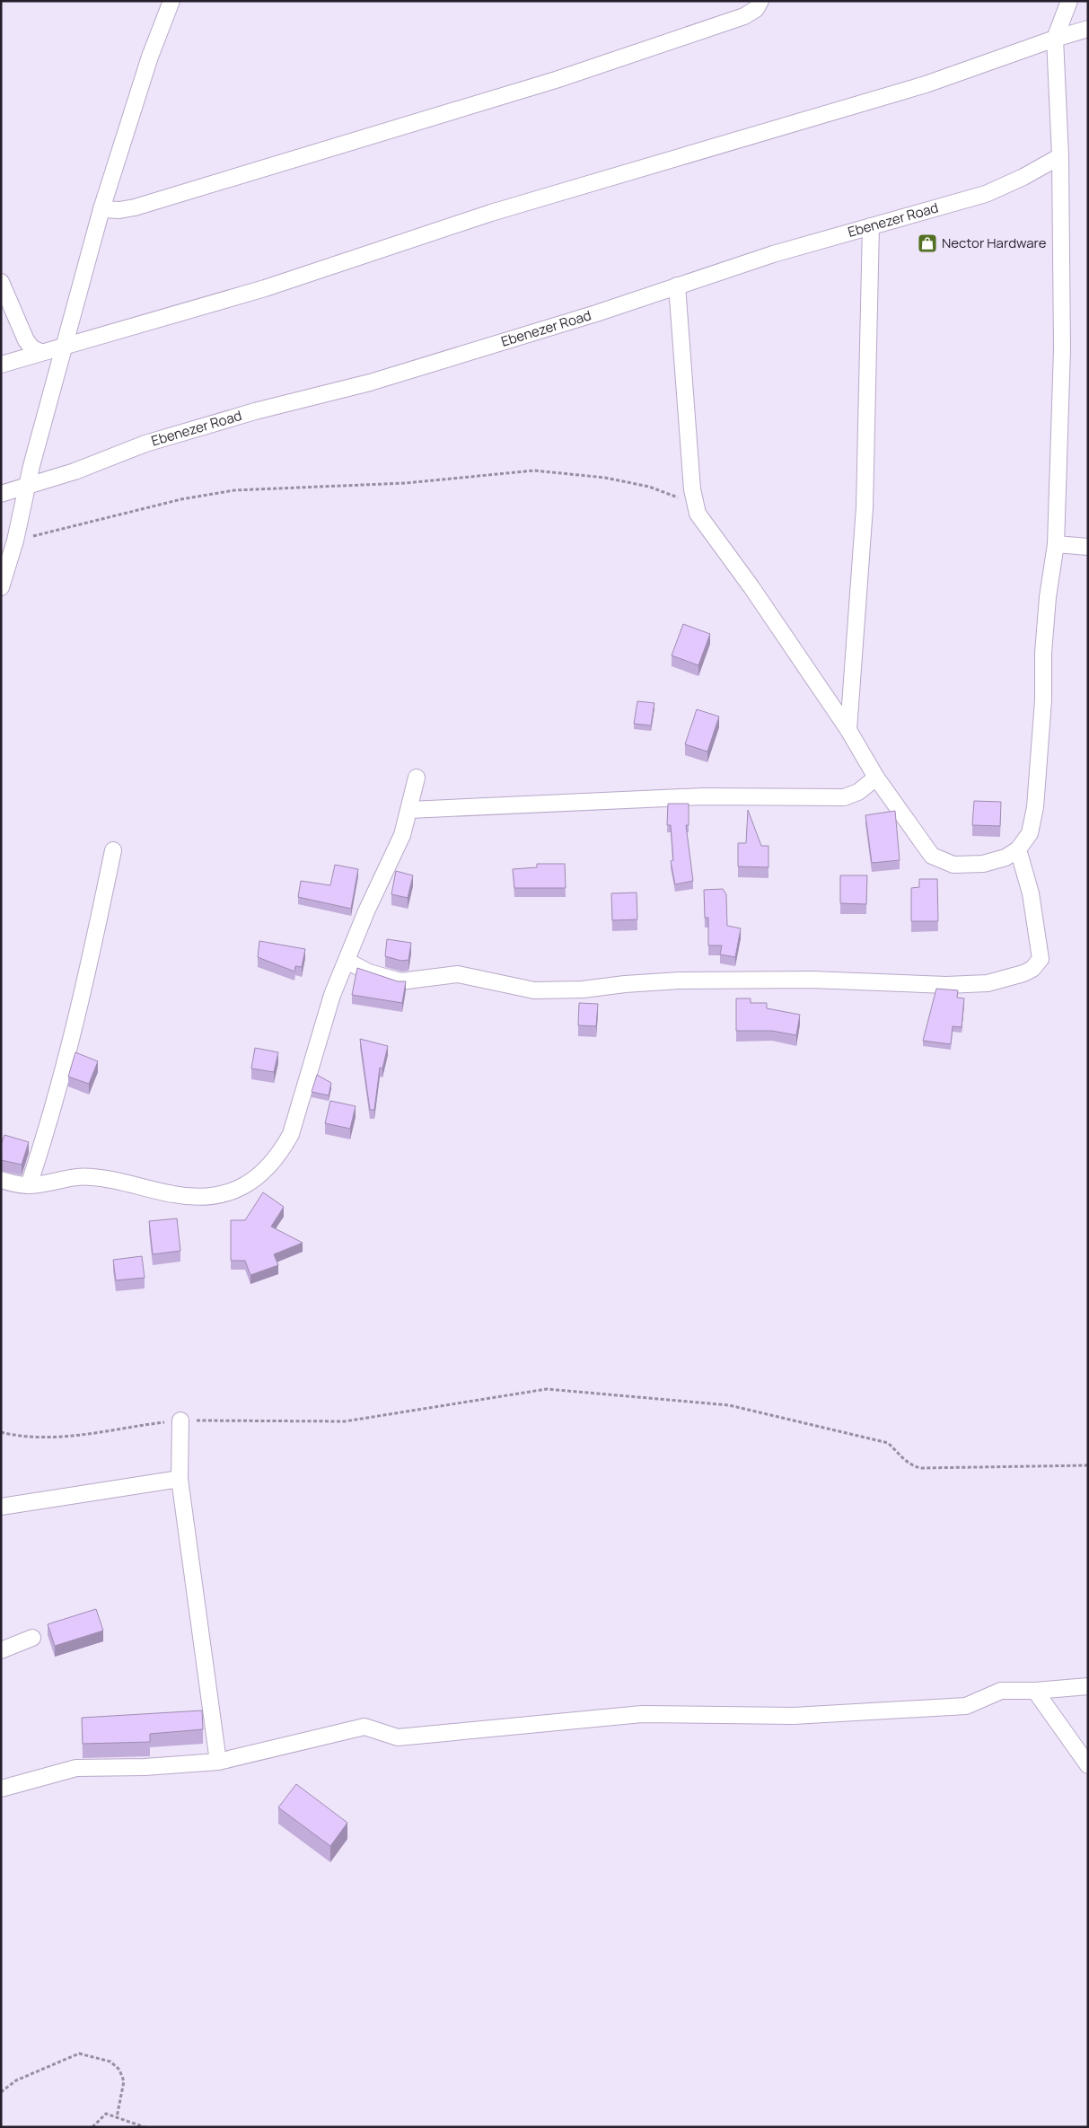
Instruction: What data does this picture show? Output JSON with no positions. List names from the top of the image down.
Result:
{
  "streets": {
    "street": ["Ebenezer Road"]
  },
  "places": {
    "shop": ["Nector Hardware"]
  }
}
